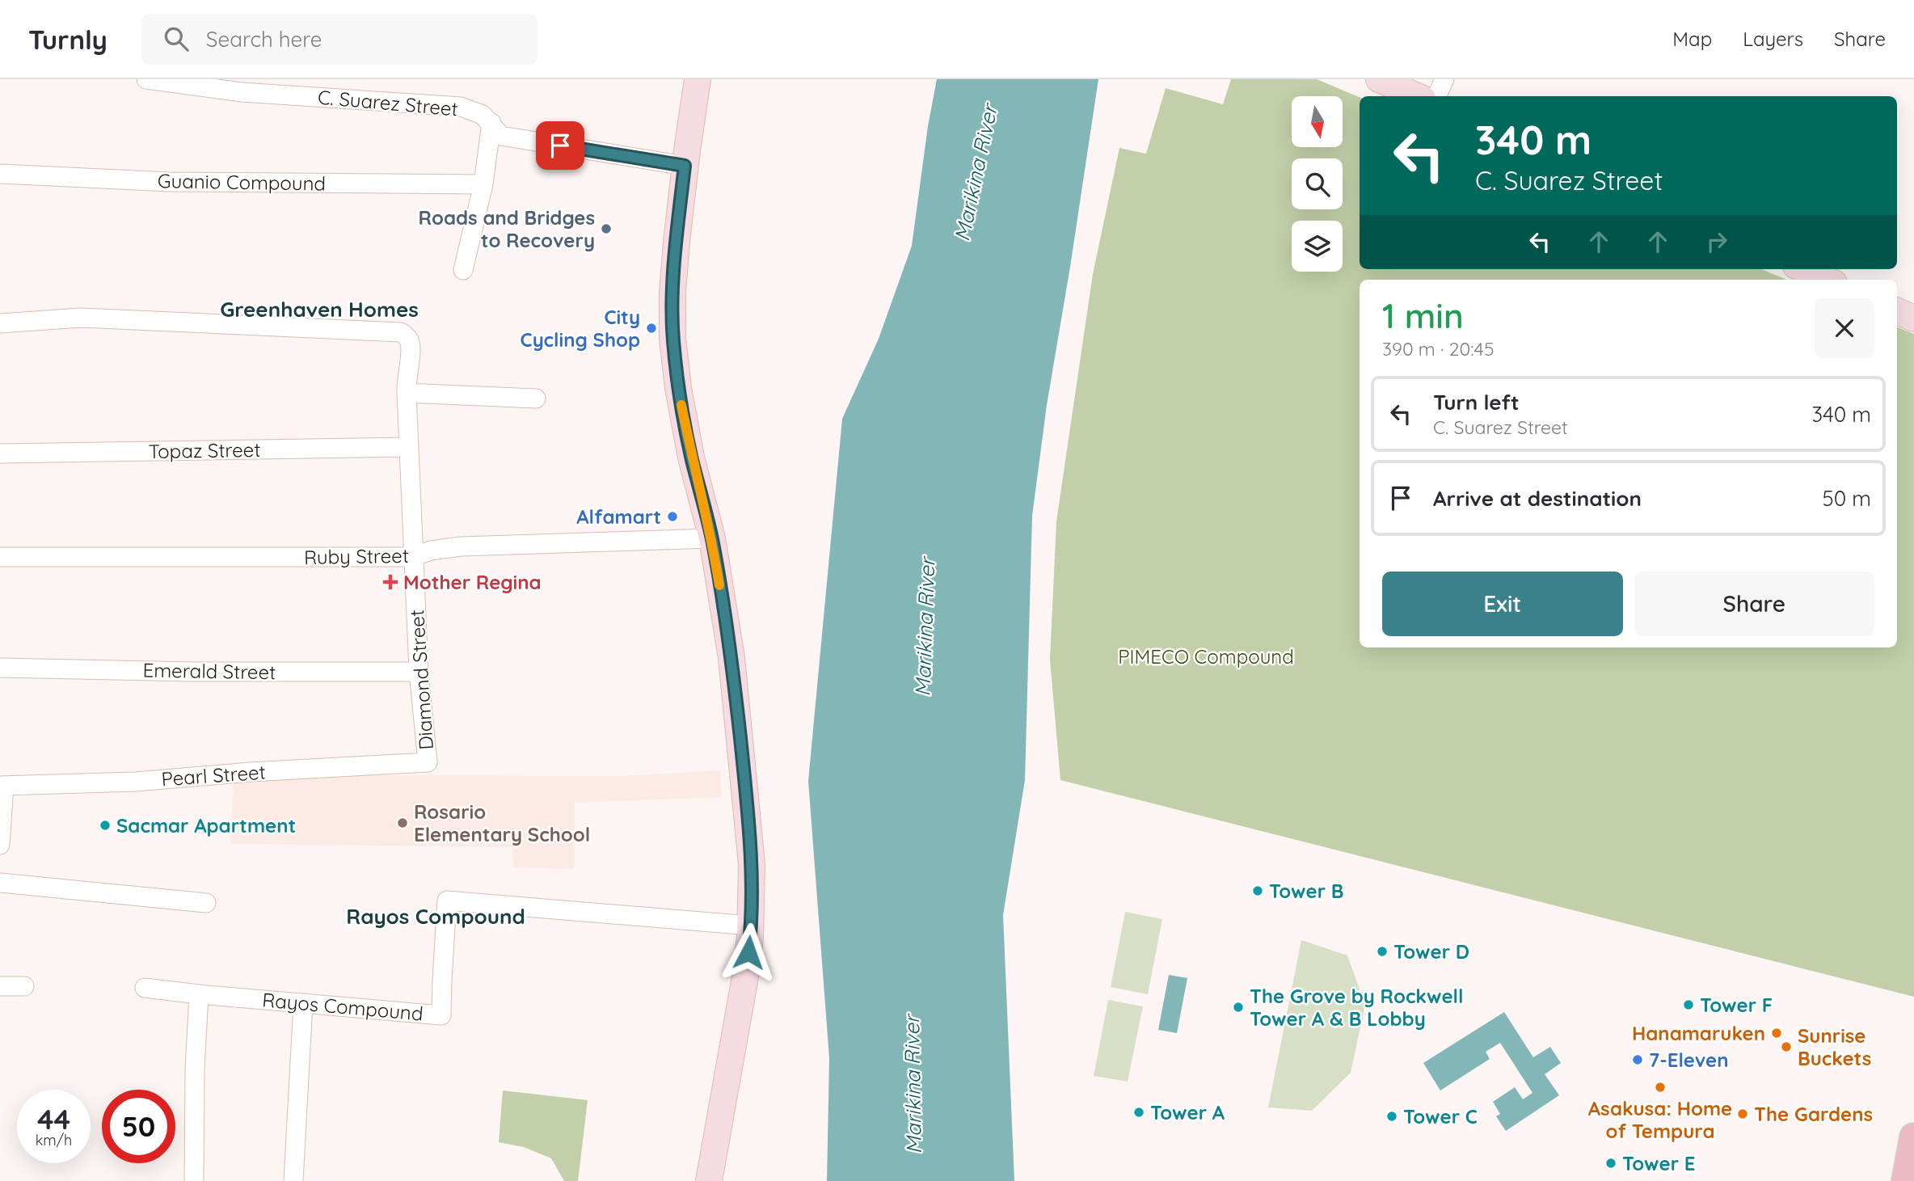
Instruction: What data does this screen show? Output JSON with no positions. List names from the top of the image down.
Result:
{
  "streets": {
    "street": [
      "C. Suarez Street",
      "Guanio Compound",
      "Topaz Street",
      "Ruby Street",
      "Emerald Street",
      "Diamond Street",
      "Pearl Street",
      "Rayos Compound"
    ]
  },
  "crossings": [
    ["Topaz Street", "Diamond Street"],
    ["Ruby Street", "Diamond Street"],
    ["Emerald Street", "Diamond Street"],
    ["Diamond Street", "Pearl Street"]
  ],
  "districts": ["Greenhaven Homes", "Rayos Compound"],
  "water": ["Marikina River"],
  "parks": ["PIMECO Compound"],
  "places": {
    "other": [
      "Roads and Bridges to Recovery",
      "City Cycling Shop",
      "Alfamart",
      "Rosario Elementary School",
      "Sacmar Apartment",
      "Tower B",
      "Tower D",
      "Tower F",
      "The Grove by Rockwell Tower A & B Lobby",
      "Hanamaruken",
      "Sunrise Buckets",
      "7-Eleven",
      "Asakusa: Home of Tempura",
      "Tower A",
      "The Gardens",
      "Tower C",
      "Tower E"
    ],
    "health": ["Mother Regina"]
  },
  "north": "bottom",
  "page": {
    "header": "Turnly",
    "search": "Search here",
    "nav": ["Map", "Layers", "Share"],
    "turn": ["340 m", "C. Suarez Street"],
    "heading": ["1 min", "390 m · 20:45"],
    "list": [
      {
        "name": "Turn left",
        "note": "C. Suarez Street",
        "value": "340 m"
      },
      {
        "name": "Arrive at destination",
        "value": "50 m"
      }
    ],
    "buttons": ["Exit", "Share"],
    "speed": "44 km/h",
    "limit": "50"
  }
}
